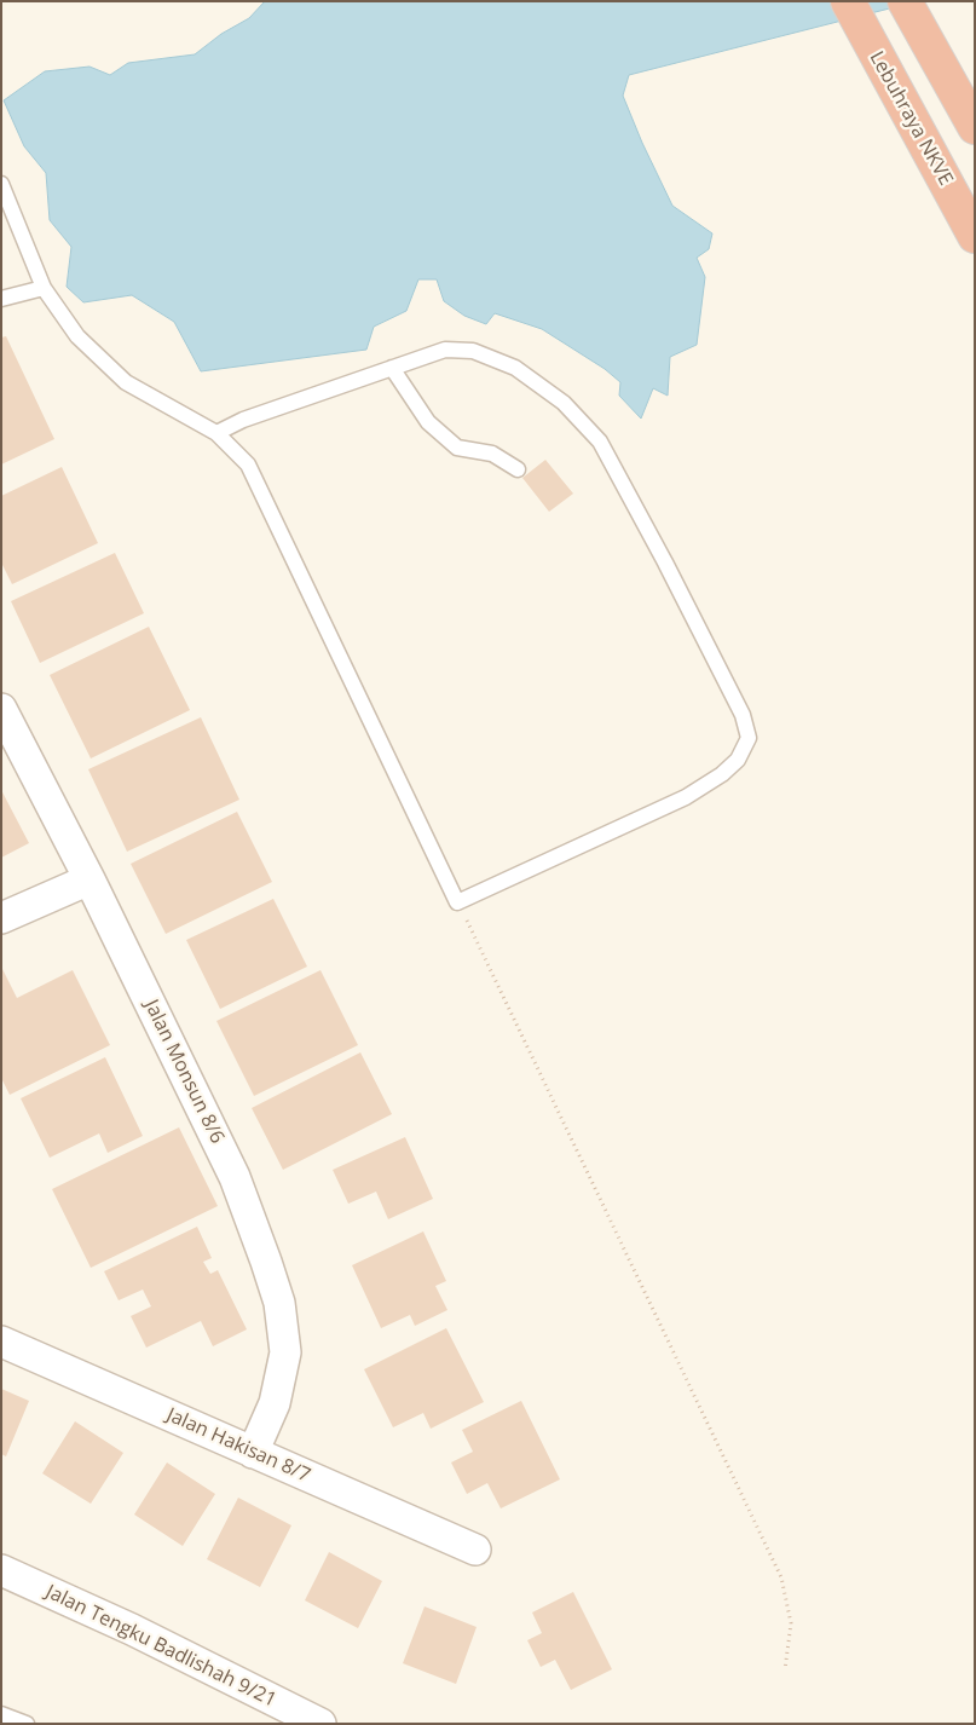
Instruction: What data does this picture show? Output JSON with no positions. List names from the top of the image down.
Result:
{
  "streets": {
    "highway": ["Lebuhraya NKVE"],
    "street": ["Jalan Monsun 8/6", "Jalan Hakisan 8/7", "Jalan Tengku Badlishah 9/21"]
  },
  "crossings": [
    ["Jalan Monsun 8/6", "Jalan Hakisan 8/7"]
  ]
}
